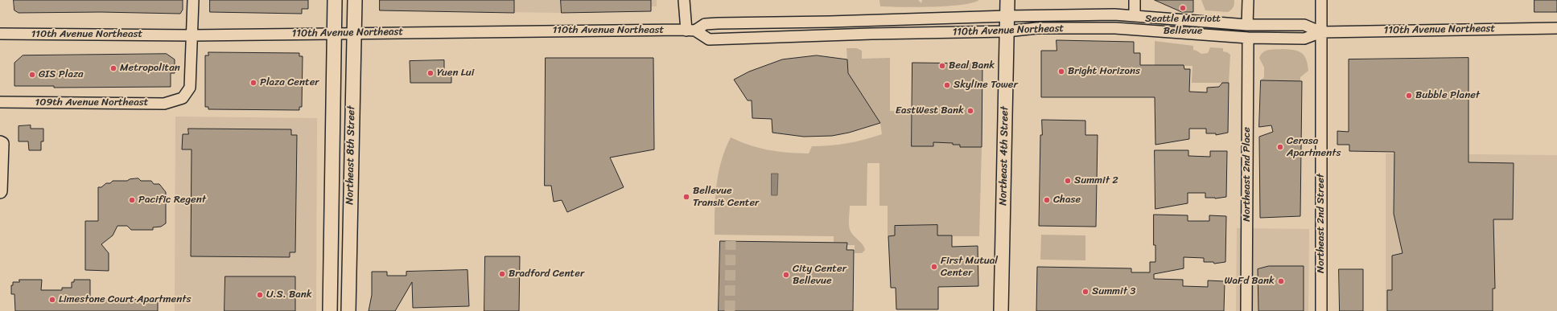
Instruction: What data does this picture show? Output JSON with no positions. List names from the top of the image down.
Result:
{
  "streets": {
    "main road": ["Northeast 8th Street", "Northeast 4th Street"],
    "street": [
      "110th Avenue Northeast",
      "109th Avenue Northeast",
      "Northeast 2nd Place",
      "Northeast 2nd Street"
    ]
  },
  "crossings": [
    ["110th Avenue Northeast", "109th Avenue Northeast"],
    ["110th Avenue Northeast", "Northeast 8th Street"],
    ["110th Avenue Northeast", "Northeast 4th Street"],
    ["110th Avenue Northeast", "Northeast 2nd Place"],
    ["110th Avenue Northeast", "Northeast 2nd Street"]
  ],
  "places": [
    "Seattle Marriott Bellevue",
    "Beal Bank",
    "Metropolitan",
    "Bright Horizons",
    "Yuen Lui",
    "GIS Plaza",
    "Plaza Center",
    "Skyline Tower",
    "Bubble Planet",
    "EastWest Bank",
    "Cerasa Apartments",
    "Summit 2",
    "Bellevue Transit Center",
    "Pacific Regent",
    "Chase",
    "First Mutual Center",
    "Bradford Center",
    "City Center Bellevue",
    "WaFd Bank",
    "Summit 3",
    "U.S. Bank",
    "Limestone Court Apartments"
  ]
}
